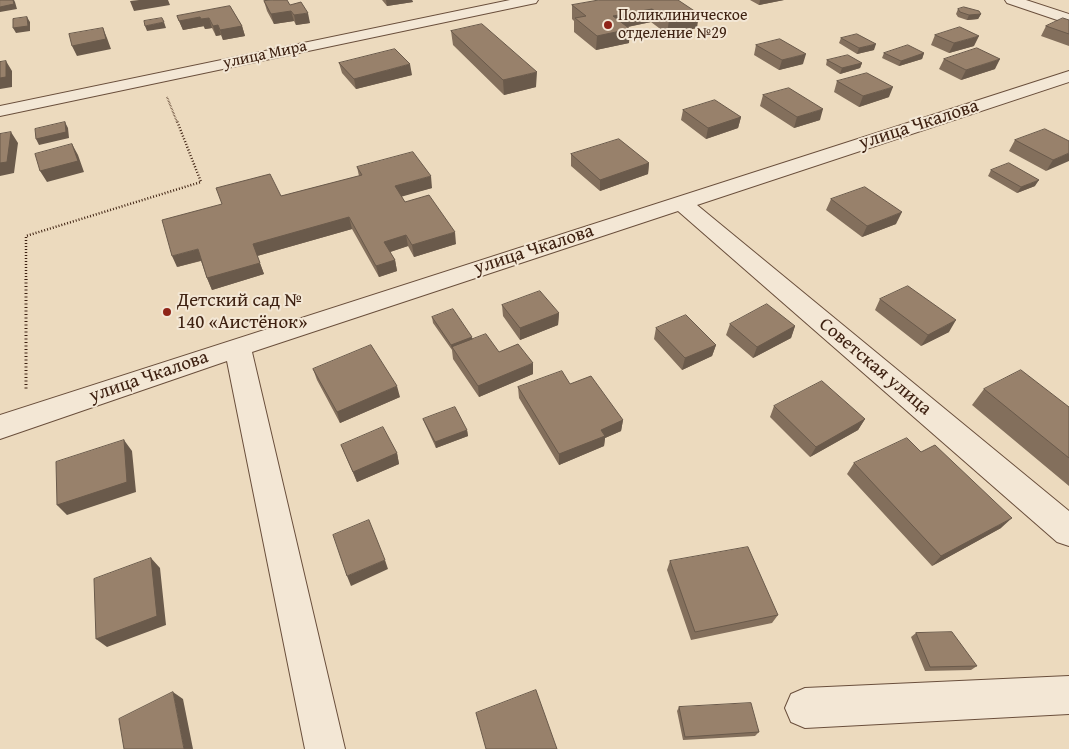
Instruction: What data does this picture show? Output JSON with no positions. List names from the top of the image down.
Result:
{
  "streets": {
    "street": ["улица Мира", "улица Чкалова", "Советская улица"]
  },
  "crossings": [
    ["улица Чкалова", "Советская улица"]
  ],
  "places": ["Поликлиническое отделение №29", "Детский сад № 140 «Аистёнок»"]
}
